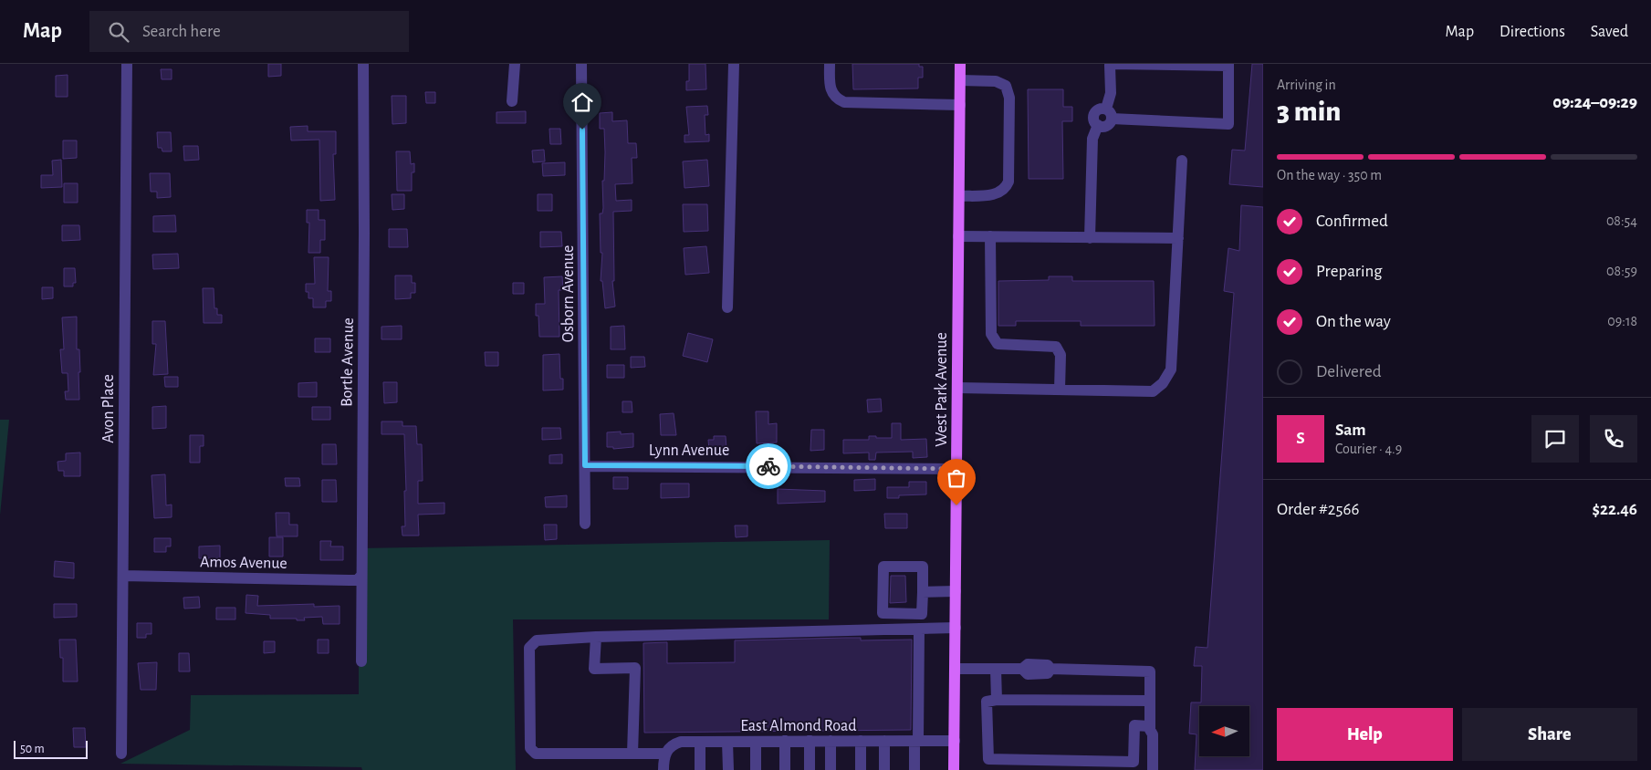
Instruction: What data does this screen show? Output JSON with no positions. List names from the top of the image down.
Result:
{
  "streets": {
    "main road": ["West Park Avenue"],
    "street": [
      "Osborn Avenue",
      "Bortle Avenue",
      "Avon Place",
      "Lynn Avenue",
      "Amos Avenue",
      "East Almond Road"
    ]
  },
  "crossings": [
    ["Osborn Avenue", "Lynn Avenue"],
    ["Bortle Avenue", "Amos Avenue"],
    ["West Park Avenue", "Lynn Avenue"],
    ["West Park Avenue", "East Almond Road"],
    ["Avon Place", "Amos Avenue"]
  ],
  "scale_bar": "50 m",
  "north": "left",
  "page": {
    "header": "Map",
    "search": "Search here",
    "nav": ["Map", "Directions", "Saved"],
    "heading": ["3 min", "Arriving in", "09:24–09:29"],
    "panel": [
      "Sam",
      "Courier · 4.9",
      "Order #2566",
      "$22.46"
    ],
    "bar": "On the way · 350 m",
    "list": [
      ["Confirmed", "08:54"],
      ["Preparing", "08:59"],
      ["On the way", "09:18"],
      "Delivered"
    ],
    "round": "S",
    "buttons": ["Help", "Share"],
    "scale": "50 m"
  }
}
